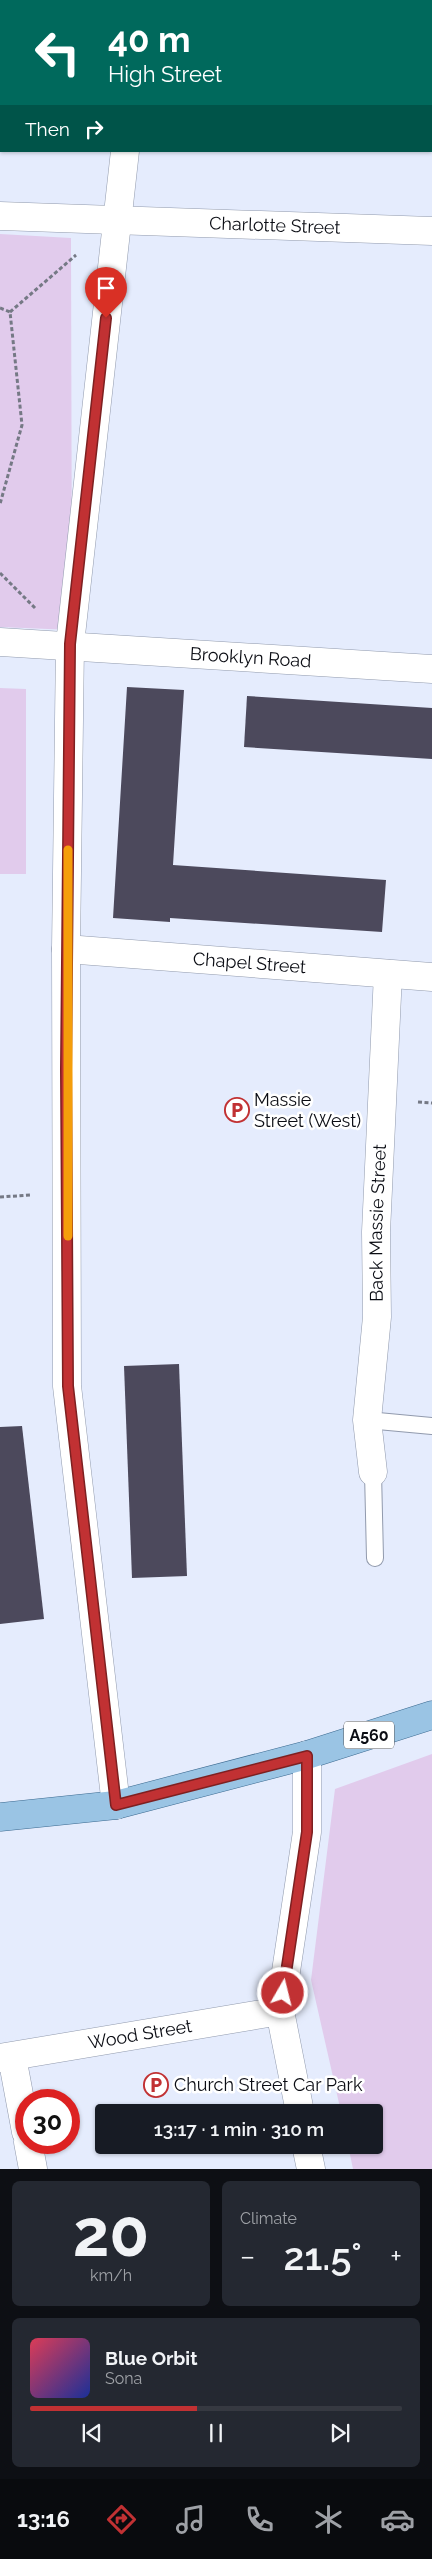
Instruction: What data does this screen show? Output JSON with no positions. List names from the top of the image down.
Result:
{
  "streets": {
    "main road": ["A560"],
    "street": [
      "Charlotte Street",
      "Brooklyn Road",
      "Chapel Street",
      "Back Massie Street",
      "Wood Street"
    ]
  },
  "crossings": [
    ["Chapel Street", "Back Massie Street"]
  ],
  "places": {
    "parking": ["Massie Street (West)", "Church Street Car Park"]
  },
  "page": {
    "turn": ["40 m", "High Street"],
    "then": "Then",
    "limit": "30",
    "trip": "13:17 · 1 min · 310 m",
    "tile": [
      ["20", "km/h"],
      "Climate"
    ],
    "heat": ["−", "21.5°", "+"],
    "song": ["Blue Orbit", "Sona"],
    "tabs": "13:16"
  }
}
